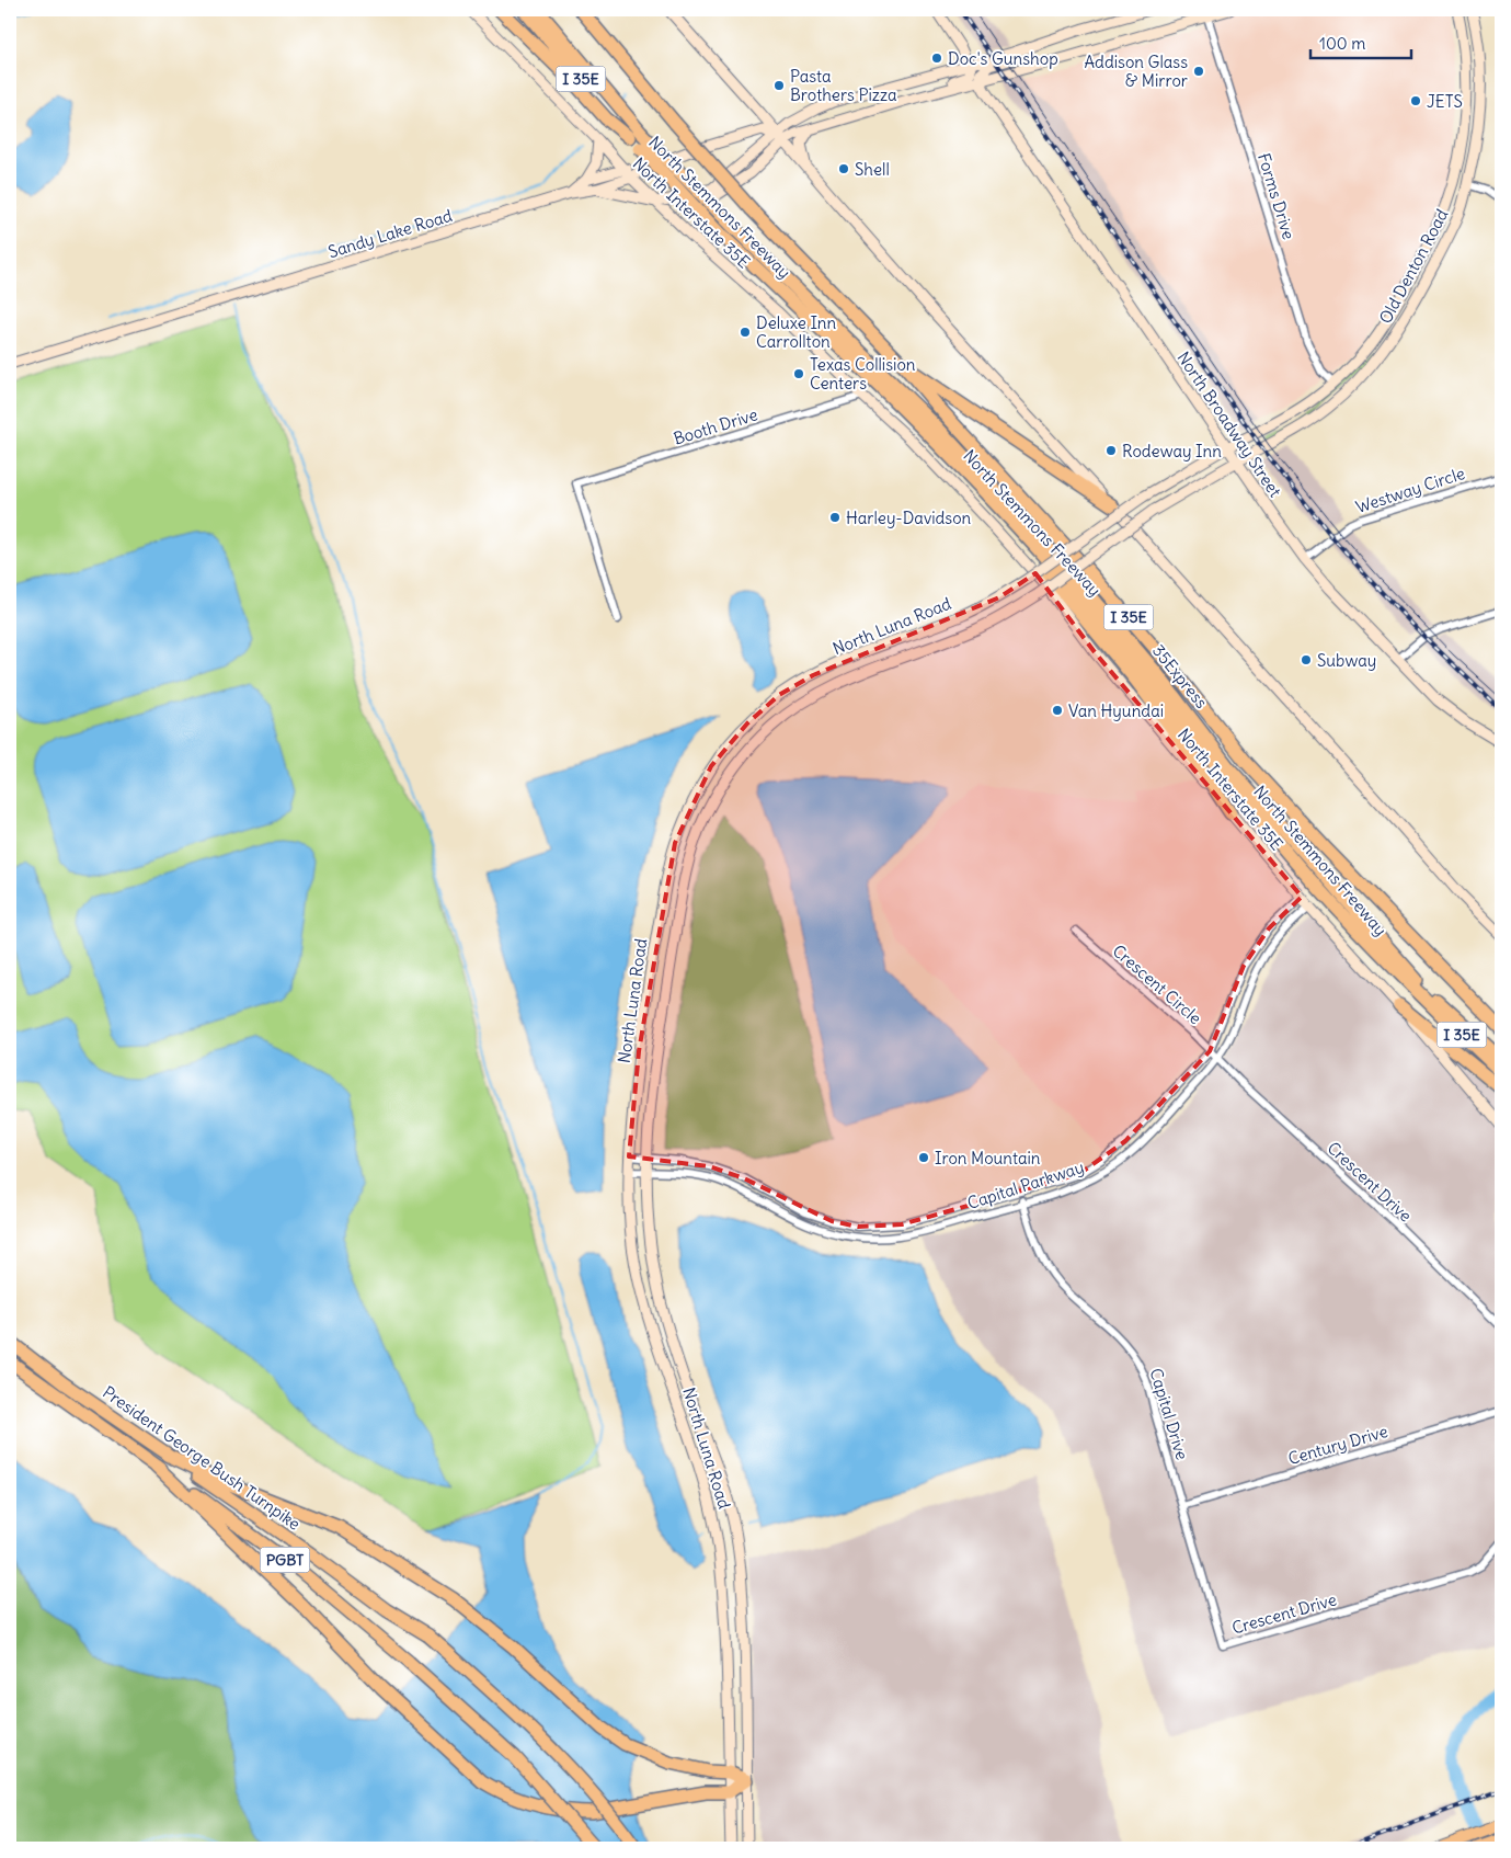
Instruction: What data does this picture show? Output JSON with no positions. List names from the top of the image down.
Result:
{
  "streets": {
    "highway": [
      "I 35E",
      "North Stemmons Freeway",
      "35Express",
      "President George Bush Turnpike",
      "PGBT"
    ],
    "main road": [
      "North Interstate 35E",
      "Sandy Lake Road",
      "Old Denton Road",
      "North Broadway Street",
      "North Luna Road"
    ],
    "street": [
      "Forms Drive",
      "Booth Drive",
      "Westway Circle",
      "Crescent Circle",
      "Crescent Drive",
      "Capital Parkway",
      "Capital Drive",
      "Century Drive"
    ]
  },
  "crossings": [
    ["Forms Drive", "Old Denton Road"],
    ["North Interstate 35E", "Sandy Lake Road"],
    ["North Interstate 35E", "Booth Drive"],
    ["North Interstate 35E", "Capital Parkway"],
    ["Old Denton Road", "North Broadway Street"],
    ["Old Denton Road", "North Luna Road"],
    ["North Broadway Street", "Westway Circle"],
    ["North Broadway Street", "North Luna Road"],
    ["North Luna Road", "Capital Parkway"],
    ["Crescent Circle", "Crescent Drive"],
    ["Crescent Circle", "Capital Parkway"],
    ["Crescent Drive", "Capital Parkway"],
    ["Crescent Drive", "Capital Drive"],
    ["Capital Parkway", "Capital Drive"],
    ["Capital Drive", "Century Drive"]
  ],
  "places": [
    "Doc's Gunshop",
    "Addison Glass & Mirror",
    "Pasta Brothers Pizza",
    "JETS",
    "Shell",
    "Deluxe Inn Carrollton",
    "Texas Collision Centers",
    "Rodeway Inn",
    "Harley-Davidson",
    "Subway",
    "Van Hyundai",
    "Iron Mountain"
  ],
  "scale_bar": "100 m"
}
